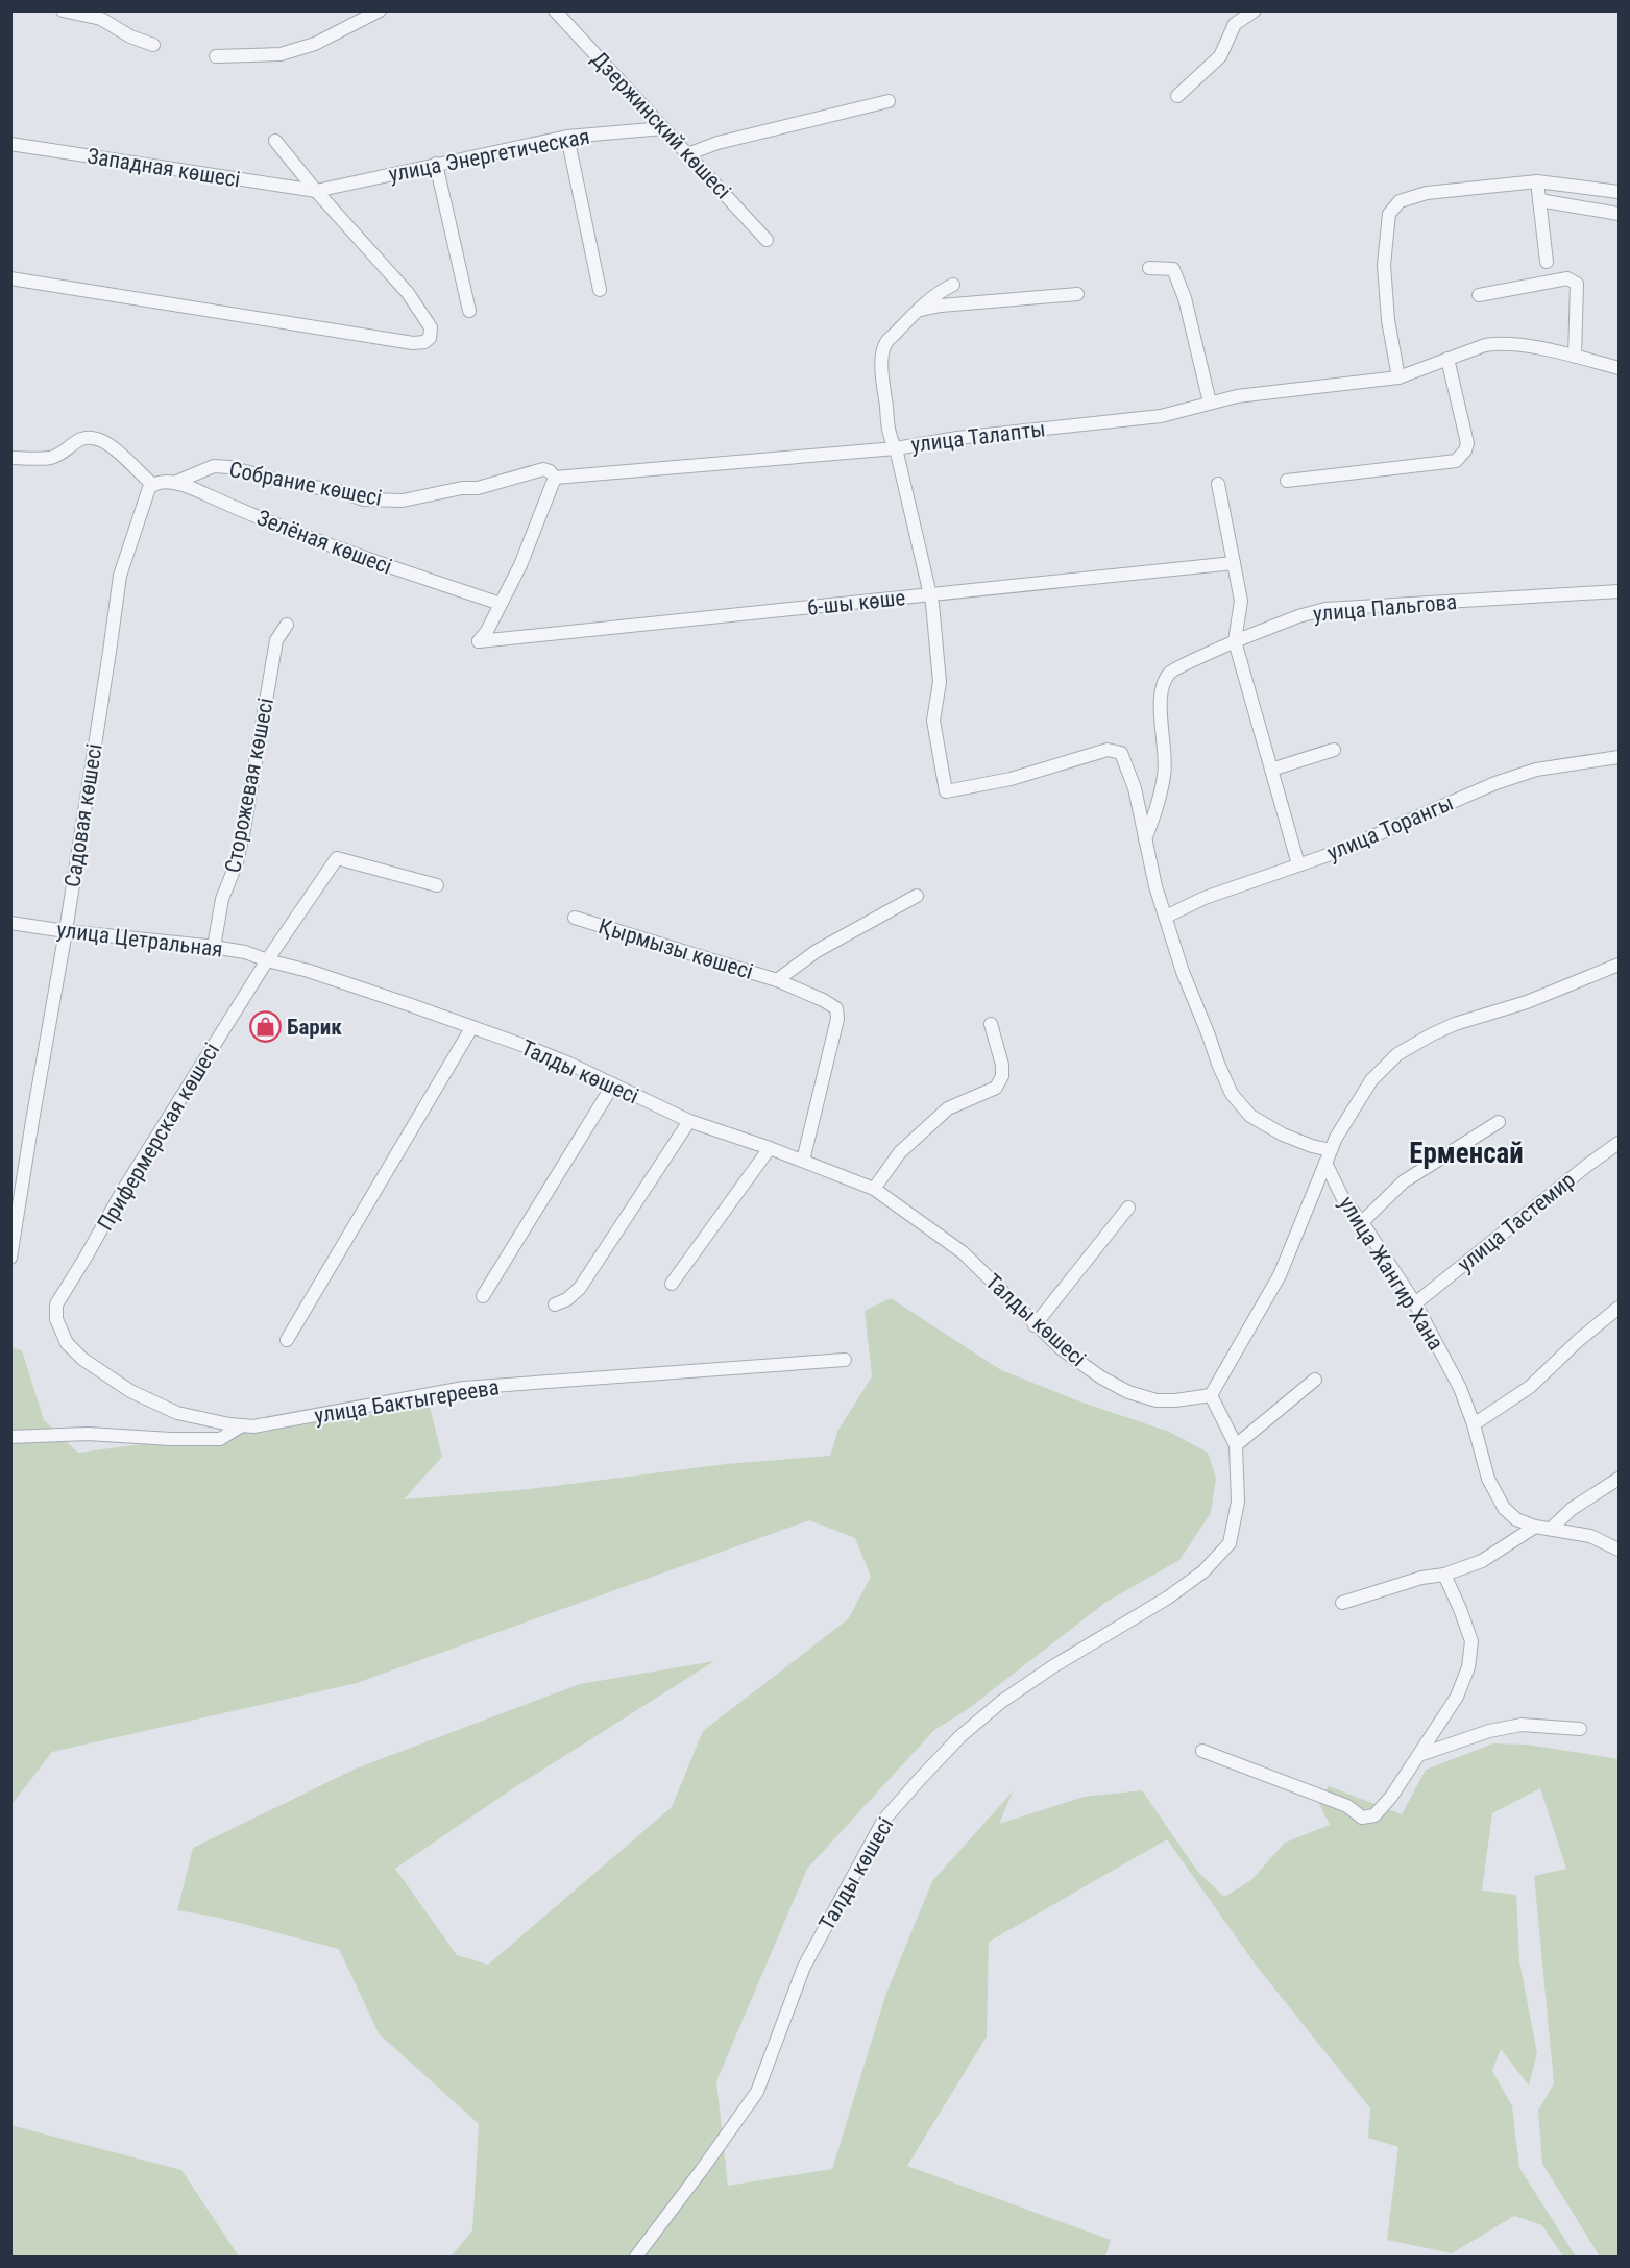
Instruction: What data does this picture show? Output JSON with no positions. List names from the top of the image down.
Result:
{
  "streets": {
    "street": [
      "Дзержинский көшесі",
      "улица Энергетическая",
      "Западная көшесі",
      "улица Талапты",
      "Собрание көшесі",
      "Зелёная көшесі",
      "6-шы көше",
      "улица Пальгова",
      "Сторожевая көшесі",
      "Садовая көшесі",
      "улица Торангы",
      "улица Цетральная",
      "Қырмызы көшесі",
      "Талды көшесі",
      "Прифермерская көшесі",
      "улица Тастемир",
      "улица Жангир Хана",
      "улица Бактыгереева"
    ]
  },
  "crossings": [
    ["Дзержинский көшесі", "улица Энергетическая"],
    ["улица Энергетическая", "Западная көшесі"],
    ["улица Талапты", "Собрание көшесі"],
    ["Собрание көшесі", "Зелёная көшесі"],
    ["Зелёная көшесі", "6-шы көше"],
    ["Зелёная көшесі", "Садовая көшесі"],
    ["Сторожевая көшесі", "улица Цетральная"],
    ["Садовая көшесі", "улица Цетральная"],
    ["улица Цетральная", "Талды көшесі"],
    ["улица Цетральная", "Прифермерская көшесі"],
    ["Қырмызы көшесі", "Талды көшесі"],
    ["Талды көшесі", "Прифермерская көшесі"],
    ["Талды көшесі", "улица Жангир Хана"],
    ["Прифермерская көшесі", "улица Бактыгереева"],
    ["улица Тастемир", "улица Жангир Хана"]
  ],
  "districts": ["Ерменсай"],
  "places": {
    "shop": ["Барик"]
  }
}
